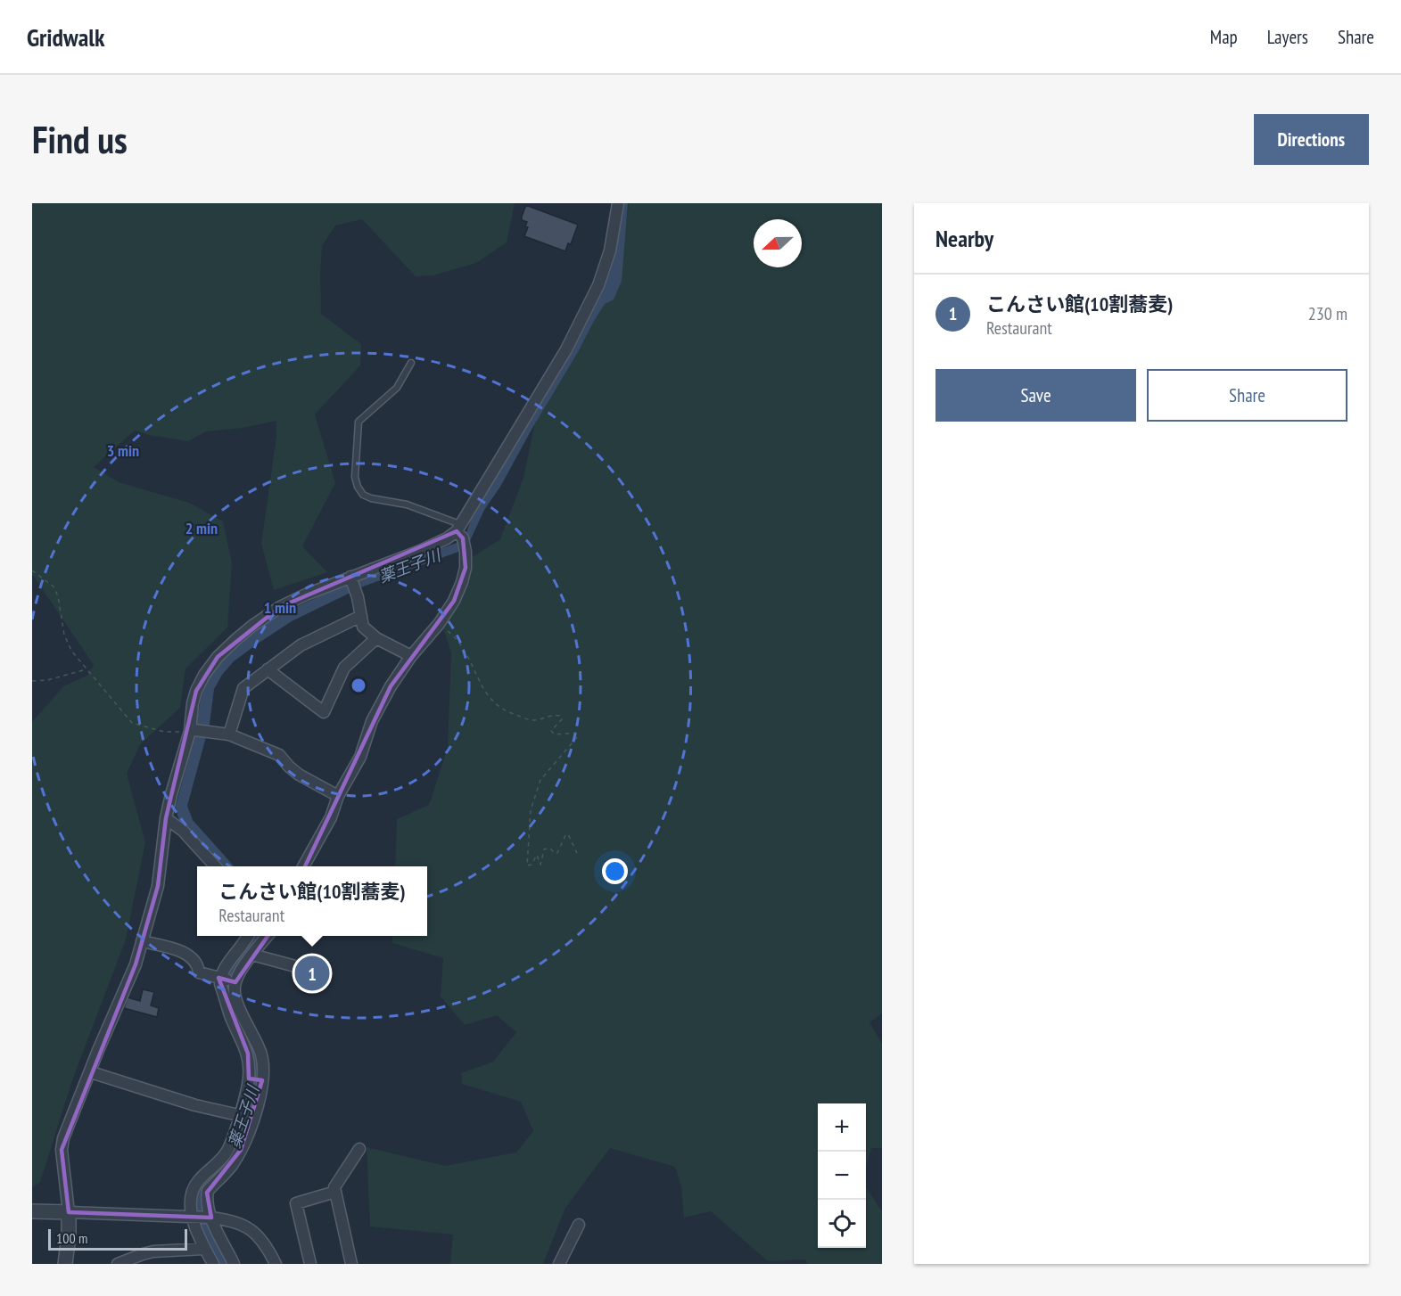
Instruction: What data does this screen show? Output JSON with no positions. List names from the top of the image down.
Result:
{
  "water": ["薬王子川"],
  "scale_bar": "100 m",
  "north": "left",
  "page": {
    "header": "Gridwalk",
    "nav": ["Map", "Layers", "Share"],
    "buttons": [
      "Directions",
      ["Save", "Share"]
    ],
    "title": "Find us",
    "heading": "Nearby",
    "list": [
      {
        "mark": "1",
        "name": "こんさい館(10割蕎麦)",
        "note": "Restaurant",
        "value": "230 m"
      }
    ],
    "popup": ["こんさい館(10割蕎麦)", "Restaurant"],
    "pins": "1",
    "map_buttons": ["+", "−"],
    "scale": "100 m"
  },
  "rings": ["3 min", "2 min", "1 min"]
}
